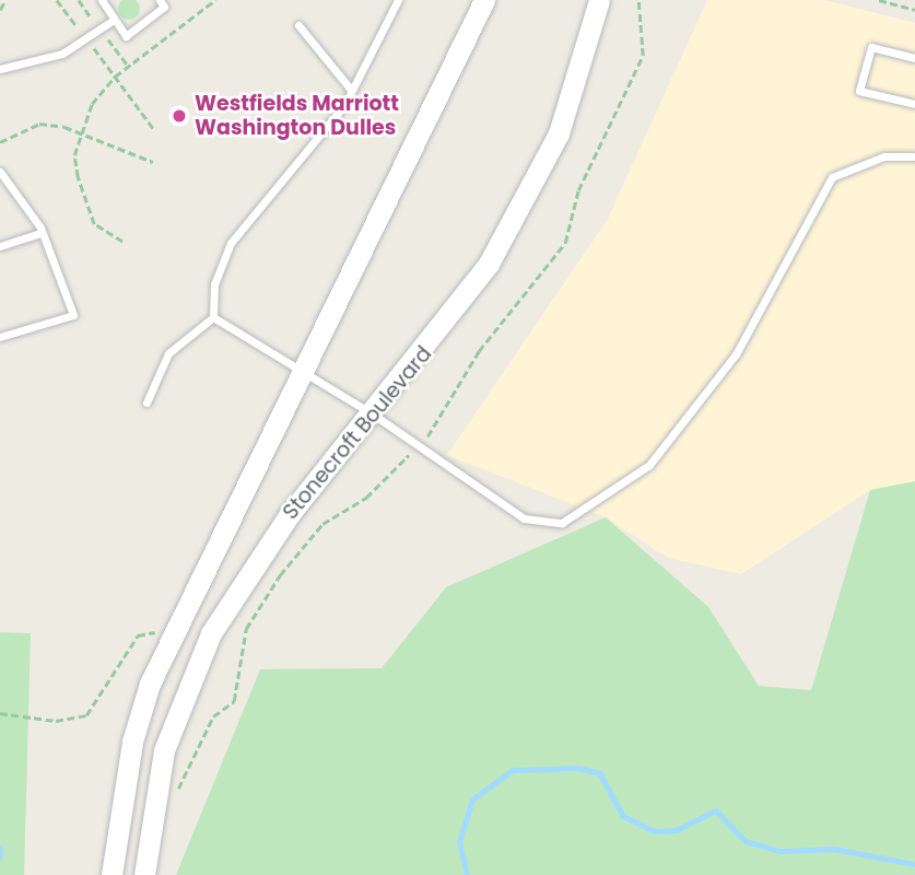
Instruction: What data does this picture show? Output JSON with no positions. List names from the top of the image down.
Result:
{
  "streets": {
    "main road": ["Stonecroft Boulevard"]
  },
  "places": ["Westfields Marriott Washington Dulles"]
}
